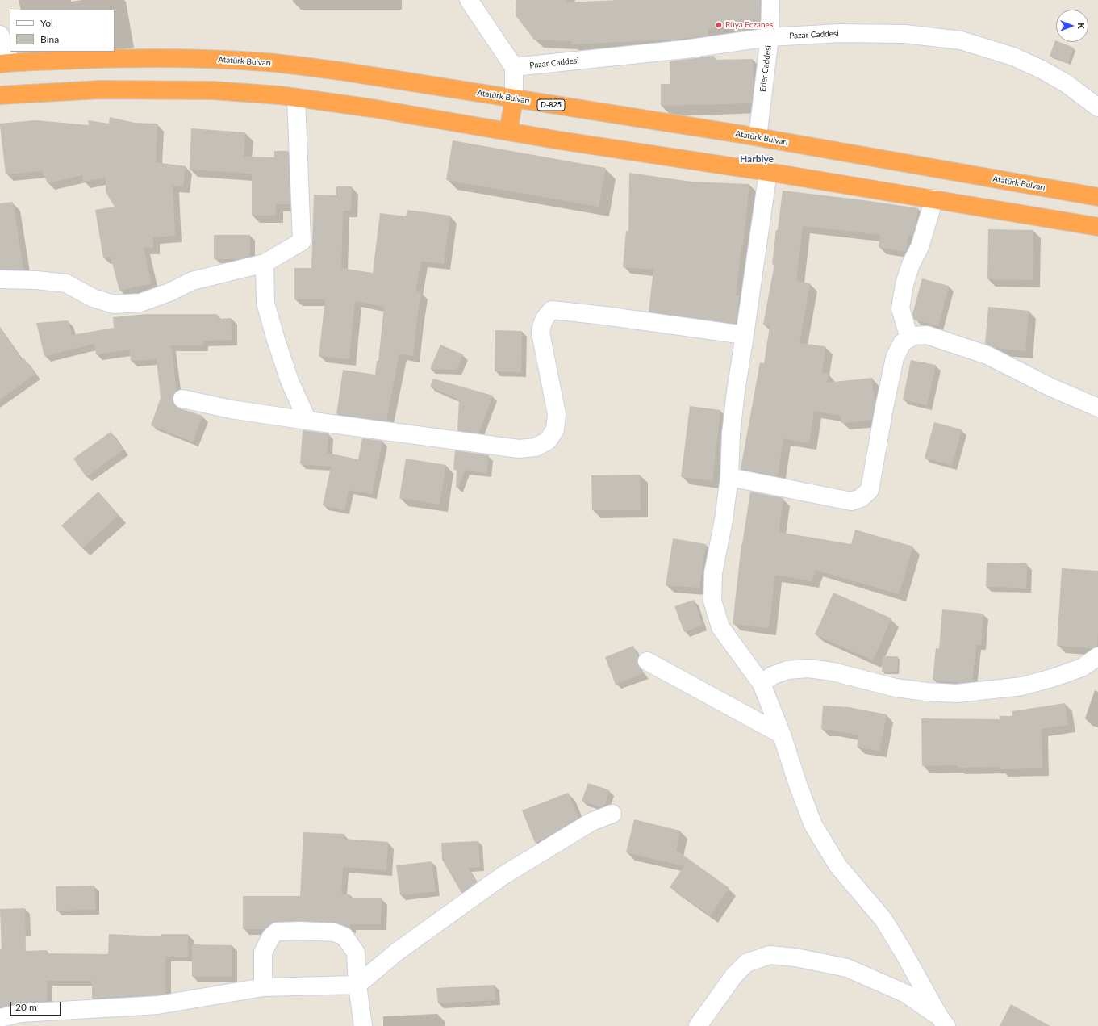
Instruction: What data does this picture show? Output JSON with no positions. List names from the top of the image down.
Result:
{
  "streets": {
    "highway": ["Atatürk Bulvarı", "D-825"],
    "street": ["Pazar Caddesi", "Erler Caddesi"]
  },
  "crossings": [
    ["Pazar Caddesi", "Erler Caddesi"],
    ["Atatürk Bulvarı", "Erler Caddesi"]
  ],
  "districts": ["Harbiye"],
  "places": ["Rüya Eczanesi"],
  "legend": ["Yol", "Bina"],
  "scale_bar": "20 m",
  "north": "right"
}
